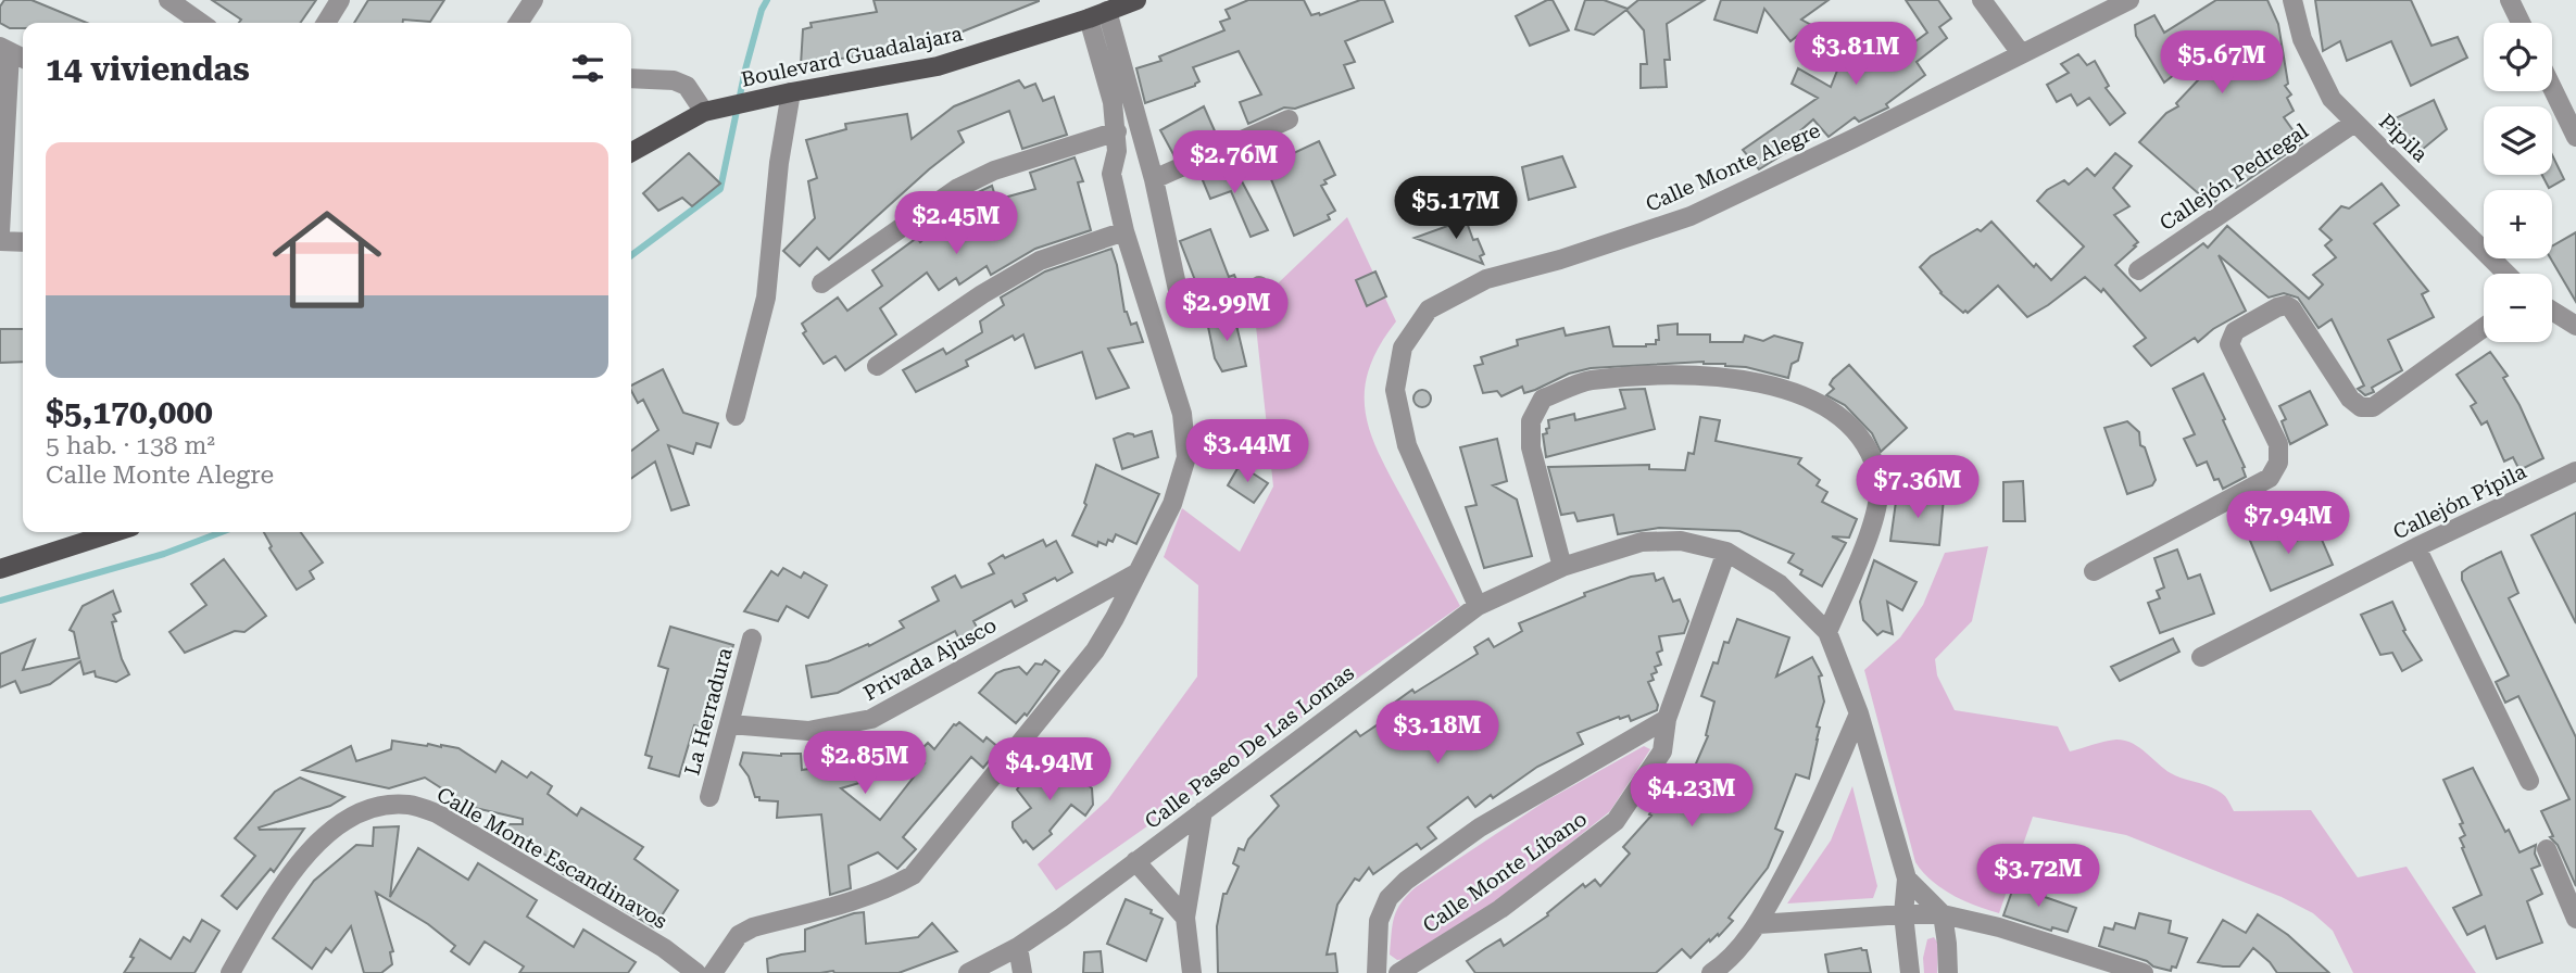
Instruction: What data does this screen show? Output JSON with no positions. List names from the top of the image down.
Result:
{
  "streets": {
    "main road": ["Boulevard Guadalajara"],
    "street": [
      "Pipila",
      "Calle Monte Alegre",
      "Callejón Pedregal",
      "Callejón Pípila",
      "Privada Ajusco",
      "La Herradura",
      "Calle Paseo De Las Lomas",
      "Calle Monte Escandinavos",
      "Calle Monte Líbano"
    ]
  },
  "crossings": [
    ["Pipila", "Callejón Pedregal"],
    ["Calle Monte Alegre", "Calle Paseo De Las Lomas"],
    ["Privada Ajusco", "La Herradura"],
    ["Calle Paseo De Las Lomas", "Calle Monte Líbano"]
  ],
  "page": {
    "price": [
      "$3.81M",
      "$5.67M",
      "$2.76M",
      "$5.17M",
      "$2.45M",
      "$2.99M",
      "$3.44M",
      "$7.36M",
      "$7.94M",
      "$3.18M",
      "$2.85M",
      "$4.94M",
      "$4.23M",
      "$3.72M"
    ],
    "map_buttons": ["+", "−"],
    "heading": "14 viviendas",
    "list": [
      {
        "name": "$5,170,000",
        "note": "5 hab. · 138 m² · Calle Monte Alegre"
      }
    ]
  }
}
